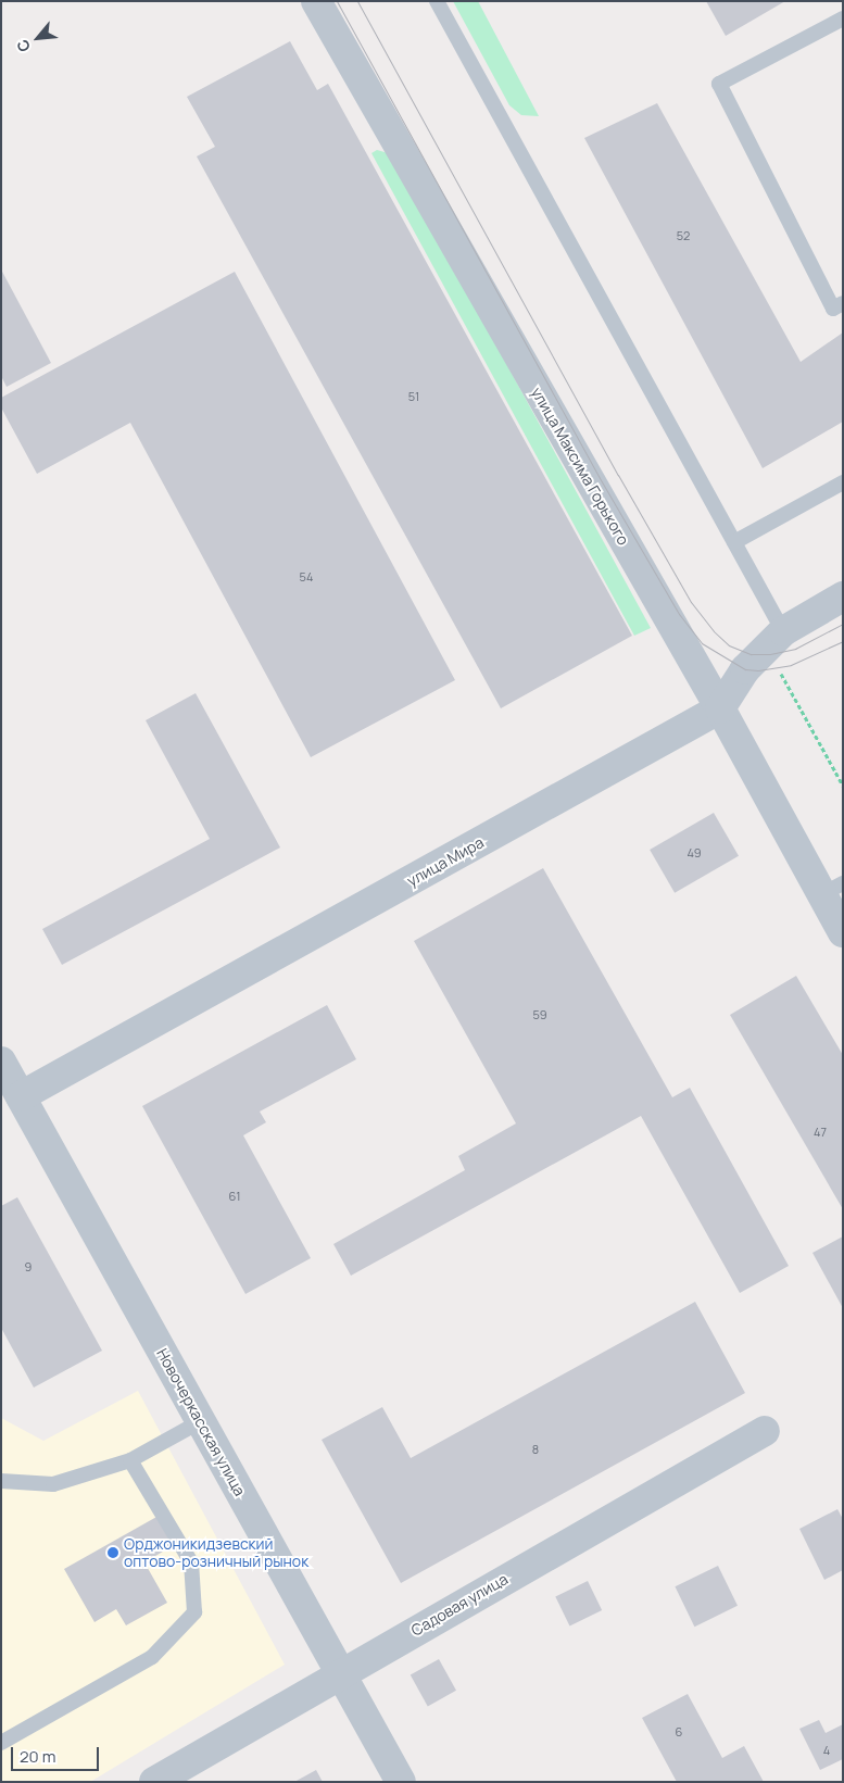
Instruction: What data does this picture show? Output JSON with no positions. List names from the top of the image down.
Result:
{
  "streets": {
    "street": [
      "улица Максима Горького",
      "улица Мира",
      "Новочеркасская улица",
      "Садовая улица"
    ]
  },
  "crossings": [
    ["улица Максима Горького", "улица Мира"],
    ["улица Мира", "Новочеркасская улица"],
    ["Новочеркасская улица", "Садовая улица"]
  ],
  "places": ["Орджоникидзевский оптово-розничный рынок"],
  "house_numbers": [
    "52",
    "51",
    "54",
    "49",
    "59",
    "47",
    "61",
    "9",
    "8",
    "6",
    "4"
  ],
  "scale_bar": "20 m",
  "north": "bottom left"
}
